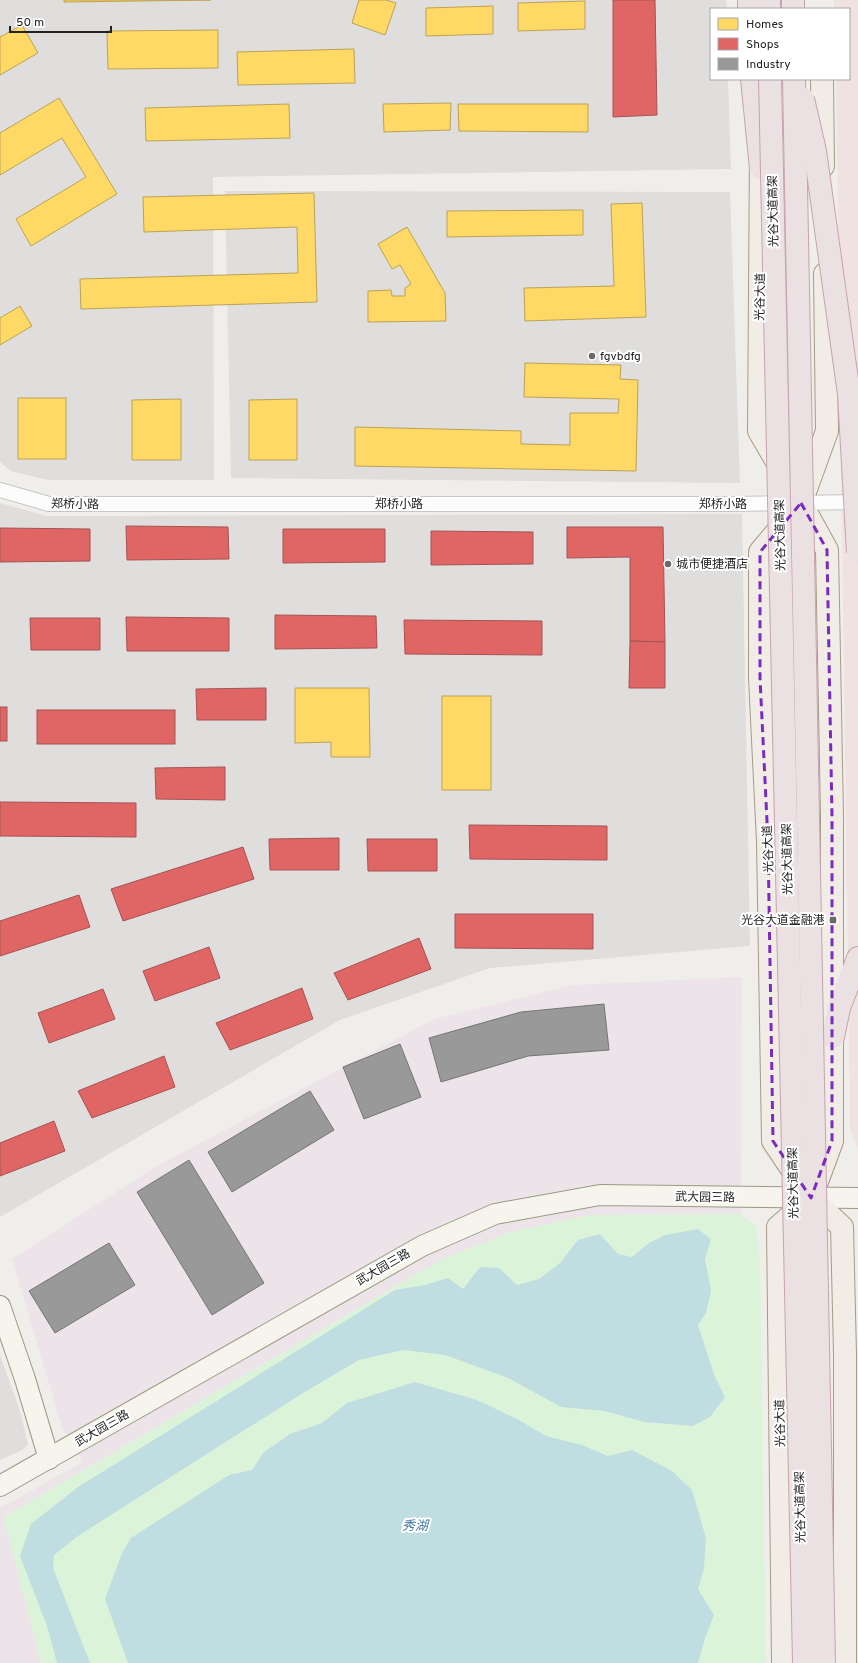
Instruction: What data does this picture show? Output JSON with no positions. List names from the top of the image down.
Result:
{
  "streets": {
    "highway": ["光谷大道高架"],
    "main road": ["光谷大道"],
    "street": ["郑桥小路", "武大园三路"]
  },
  "crossings": [
    ["光谷大道", "郑桥小路"],
    ["光谷大道", "武大园三路"]
  ],
  "water": ["秀湖"],
  "places": {
    "other": ["fgvbdfg", "城市便捷酒店"],
    "transit": ["光谷大道金融港"]
  },
  "legend": ["Homes", "Shops", "Industry"],
  "scale_bar": "50 m"
}
